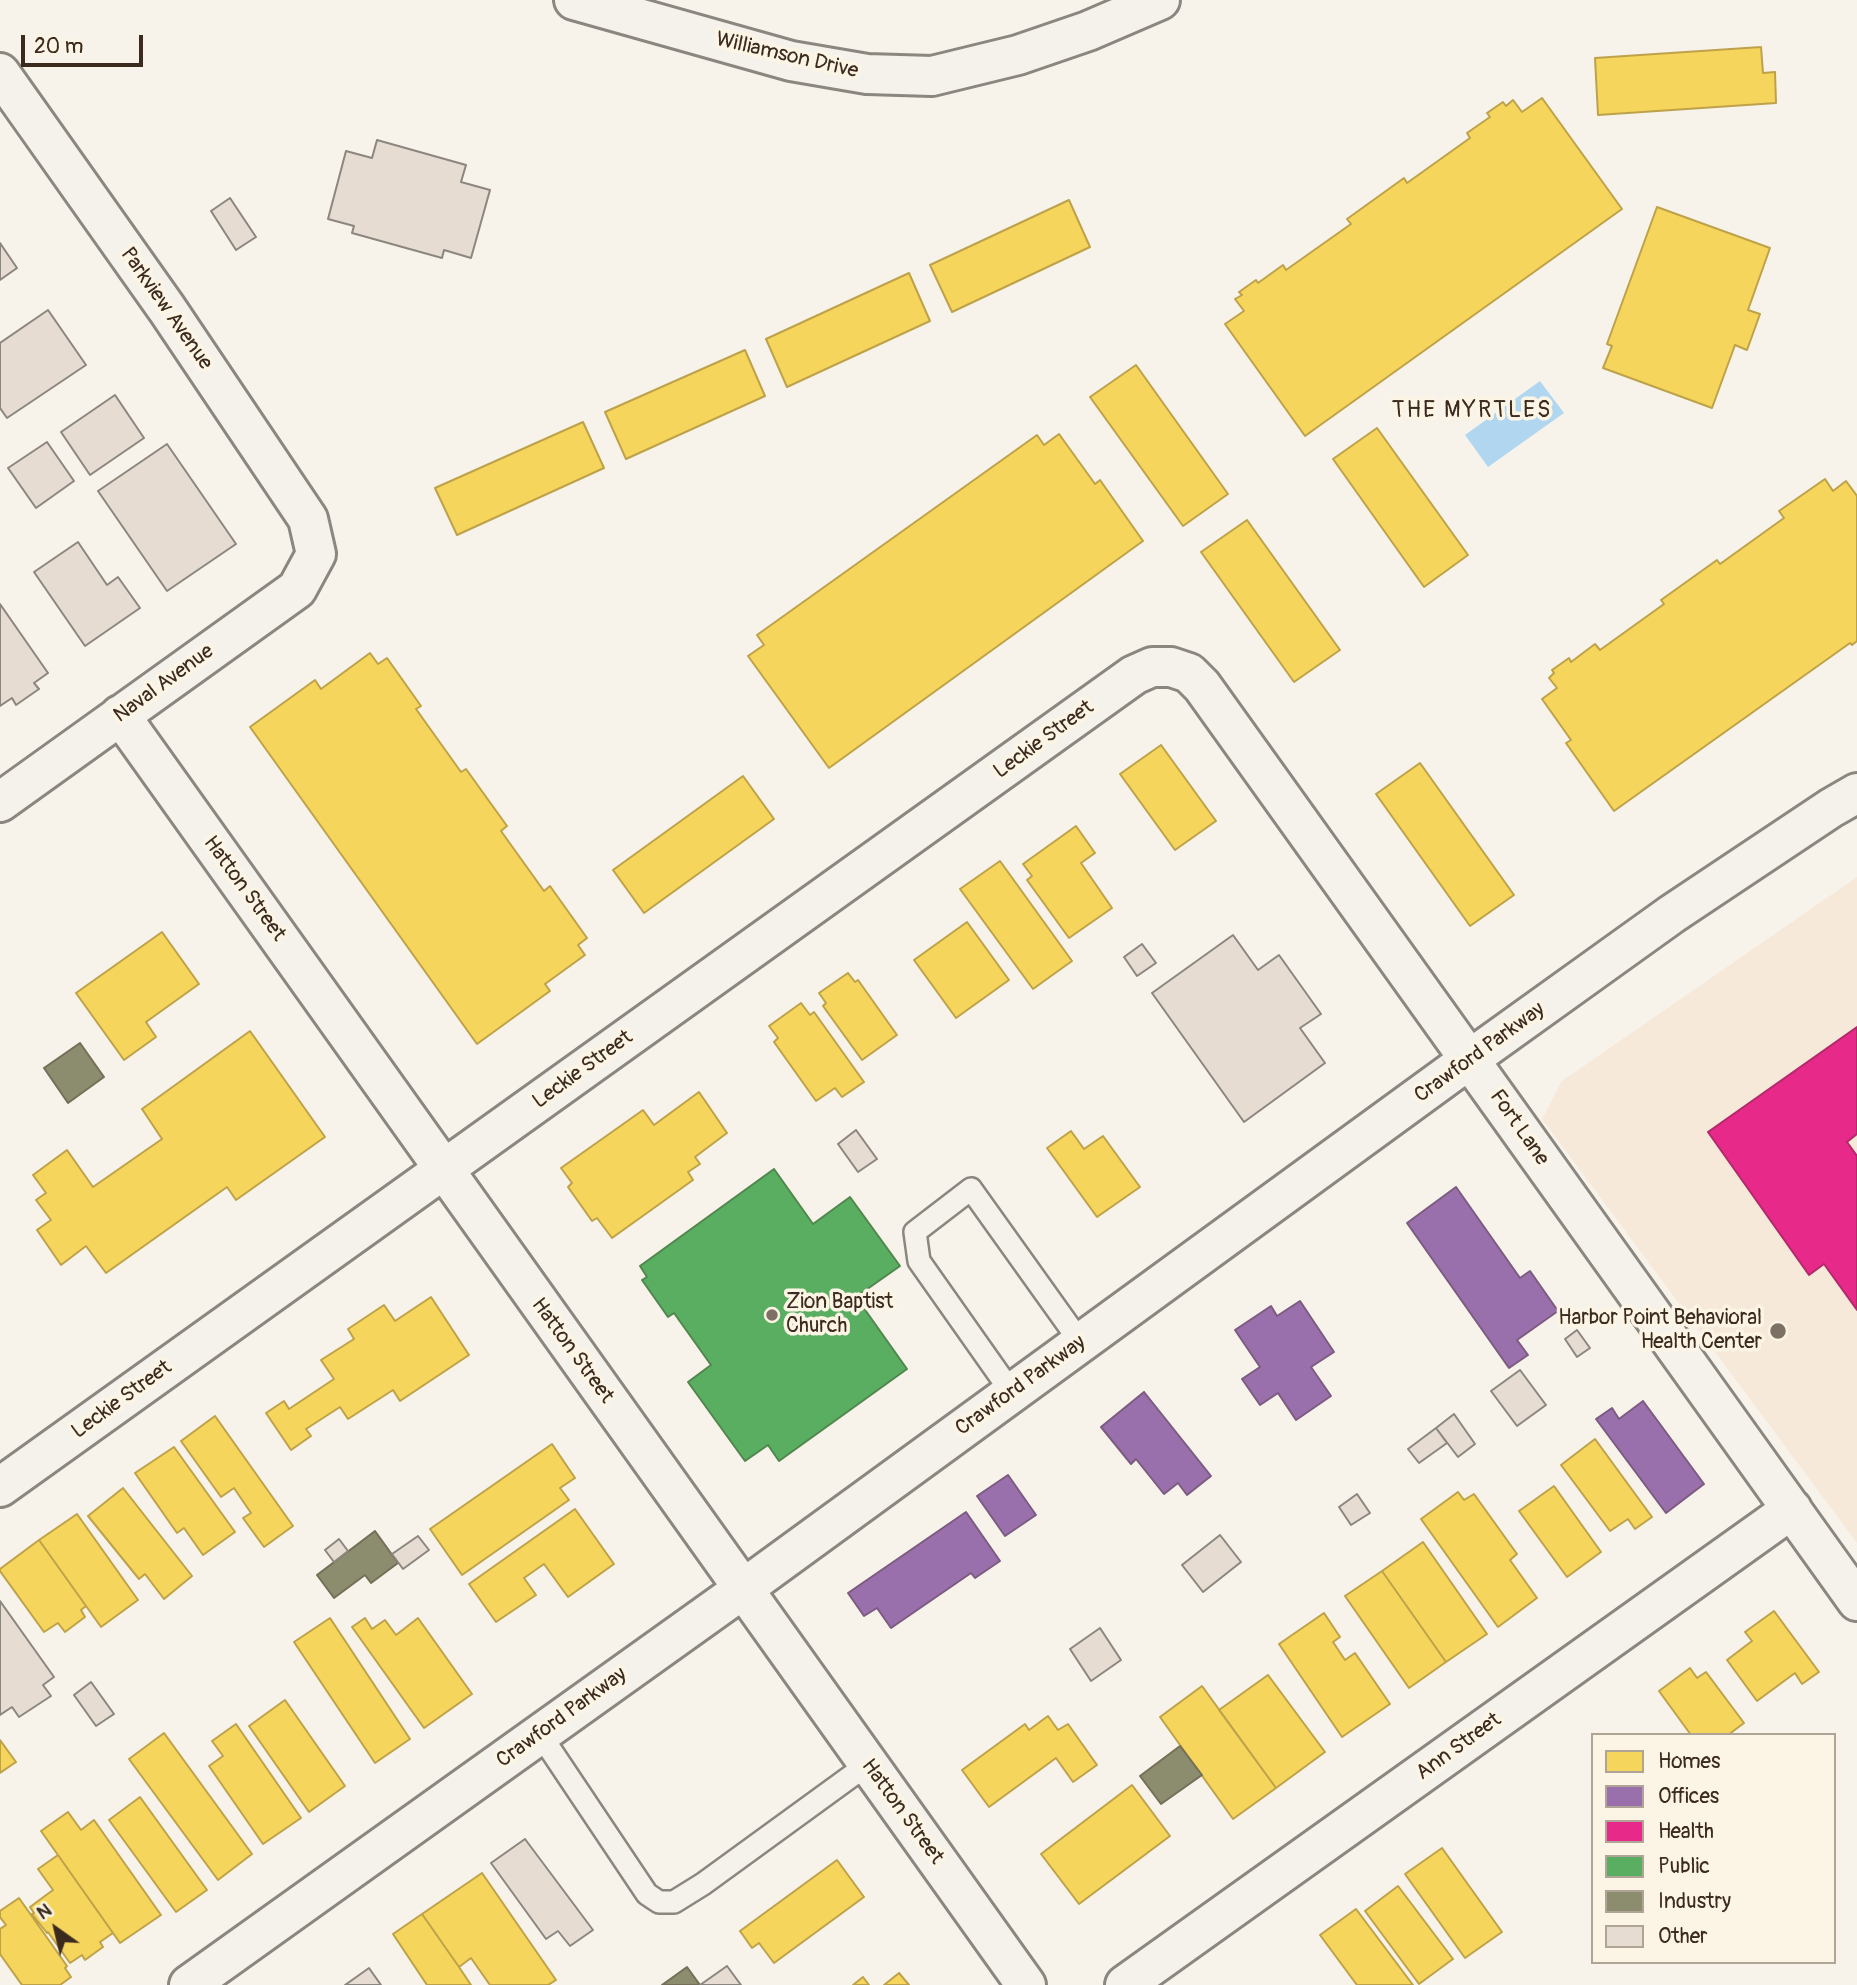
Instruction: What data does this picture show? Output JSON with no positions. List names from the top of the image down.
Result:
{
  "streets": {
    "street": [
      "Williamson Drive",
      "Parkview Avenue",
      "Naval Avenue",
      "Leckie Street",
      "Hatton Street",
      "Crawford Parkway",
      "Fort Lane",
      "Ann Street"
    ]
  },
  "crossings": [
    ["Parkview Avenue", "Naval Avenue"],
    ["Naval Avenue", "Hatton Street"],
    ["Leckie Street", "Hatton Street"],
    ["Leckie Street", "Fort Lane"],
    ["Hatton Street", "Crawford Parkway"],
    ["Crawford Parkway", "Fort Lane"],
    ["Fort Lane", "Ann Street"]
  ],
  "districts": ["THE MYRTLES"],
  "places": ["Zion Baptist Church", "Harbor Point Behavioral Health Center"],
  "legend": [
    "Homes",
    "Offices",
    "Health",
    "Public",
    "Industry",
    "Other"
  ],
  "scale_bar": "20 m",
  "north": "top left"
}
